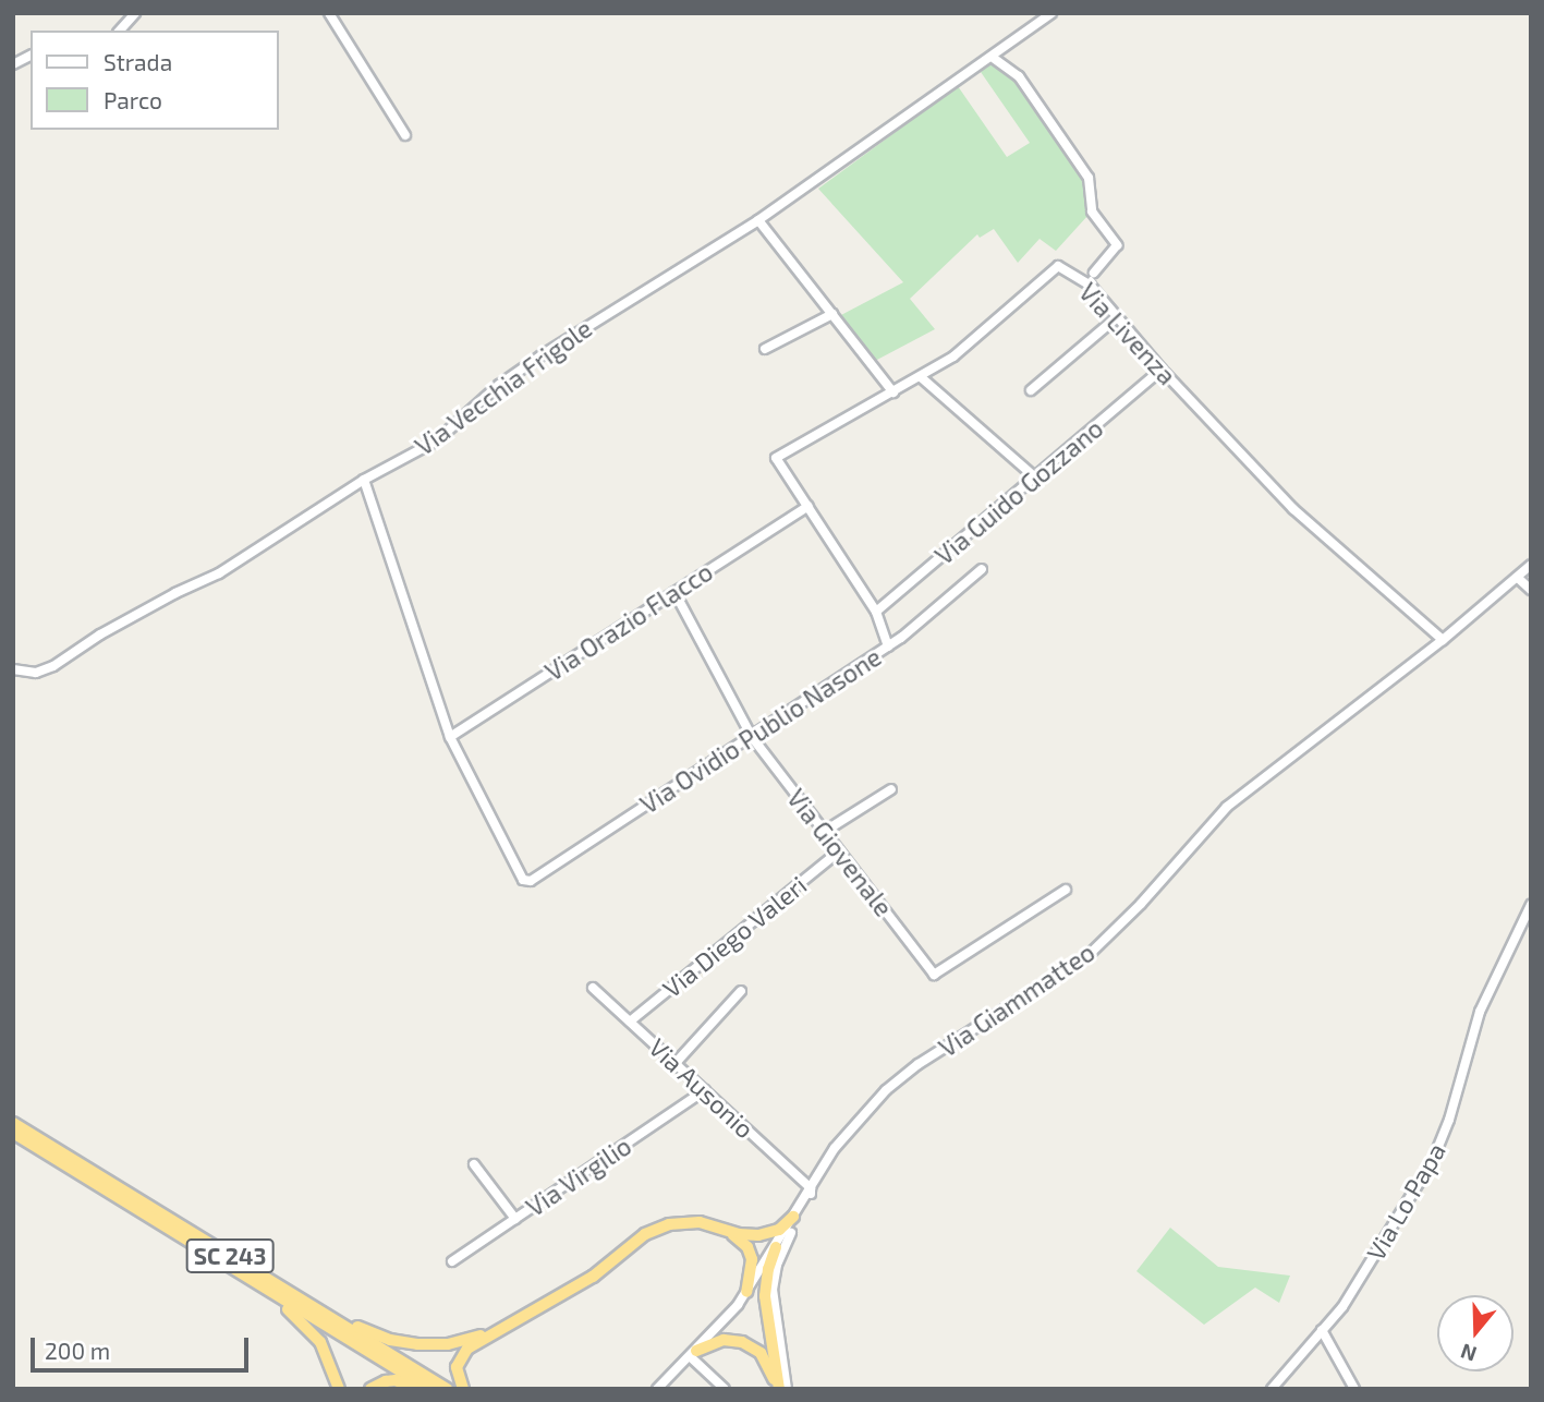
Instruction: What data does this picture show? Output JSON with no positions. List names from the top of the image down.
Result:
{
  "streets": {
    "highway": ["SC 243"],
    "street": [
      "Via Livenza",
      "Via Vecchia Frigole",
      "Via Guido Gozzano",
      "Via Orazio Flacco",
      "Via Ovidio Publio Nasone",
      "Via Giovenale",
      "Via Diego Valeri",
      "Via Giammatteo",
      "Via Ausonio",
      "Via Virgilio",
      "Via Lo Papa"
    ]
  },
  "crossings": [
    ["Via Livenza", "Via Guido Gozzano"],
    ["Via Livenza", "Via Orazio Flacco"],
    ["Via Livenza", "Via Giammatteo"],
    ["Via Orazio Flacco", "Via Ovidio Publio Nasone"],
    ["Via Orazio Flacco", "Via Giovenale"],
    ["Via Ovidio Publio Nasone", "Via Giovenale"],
    ["Via Giovenale", "Via Diego Valeri"],
    ["Via Diego Valeri", "Via Ausonio"],
    ["Via Giammatteo", "Via Ausonio"],
    ["Via Ausonio", "Via Virgilio"]
  ],
  "legend": ["Strada", "Parco"],
  "scale_bar": "200 m",
  "north": "bottom"
}
